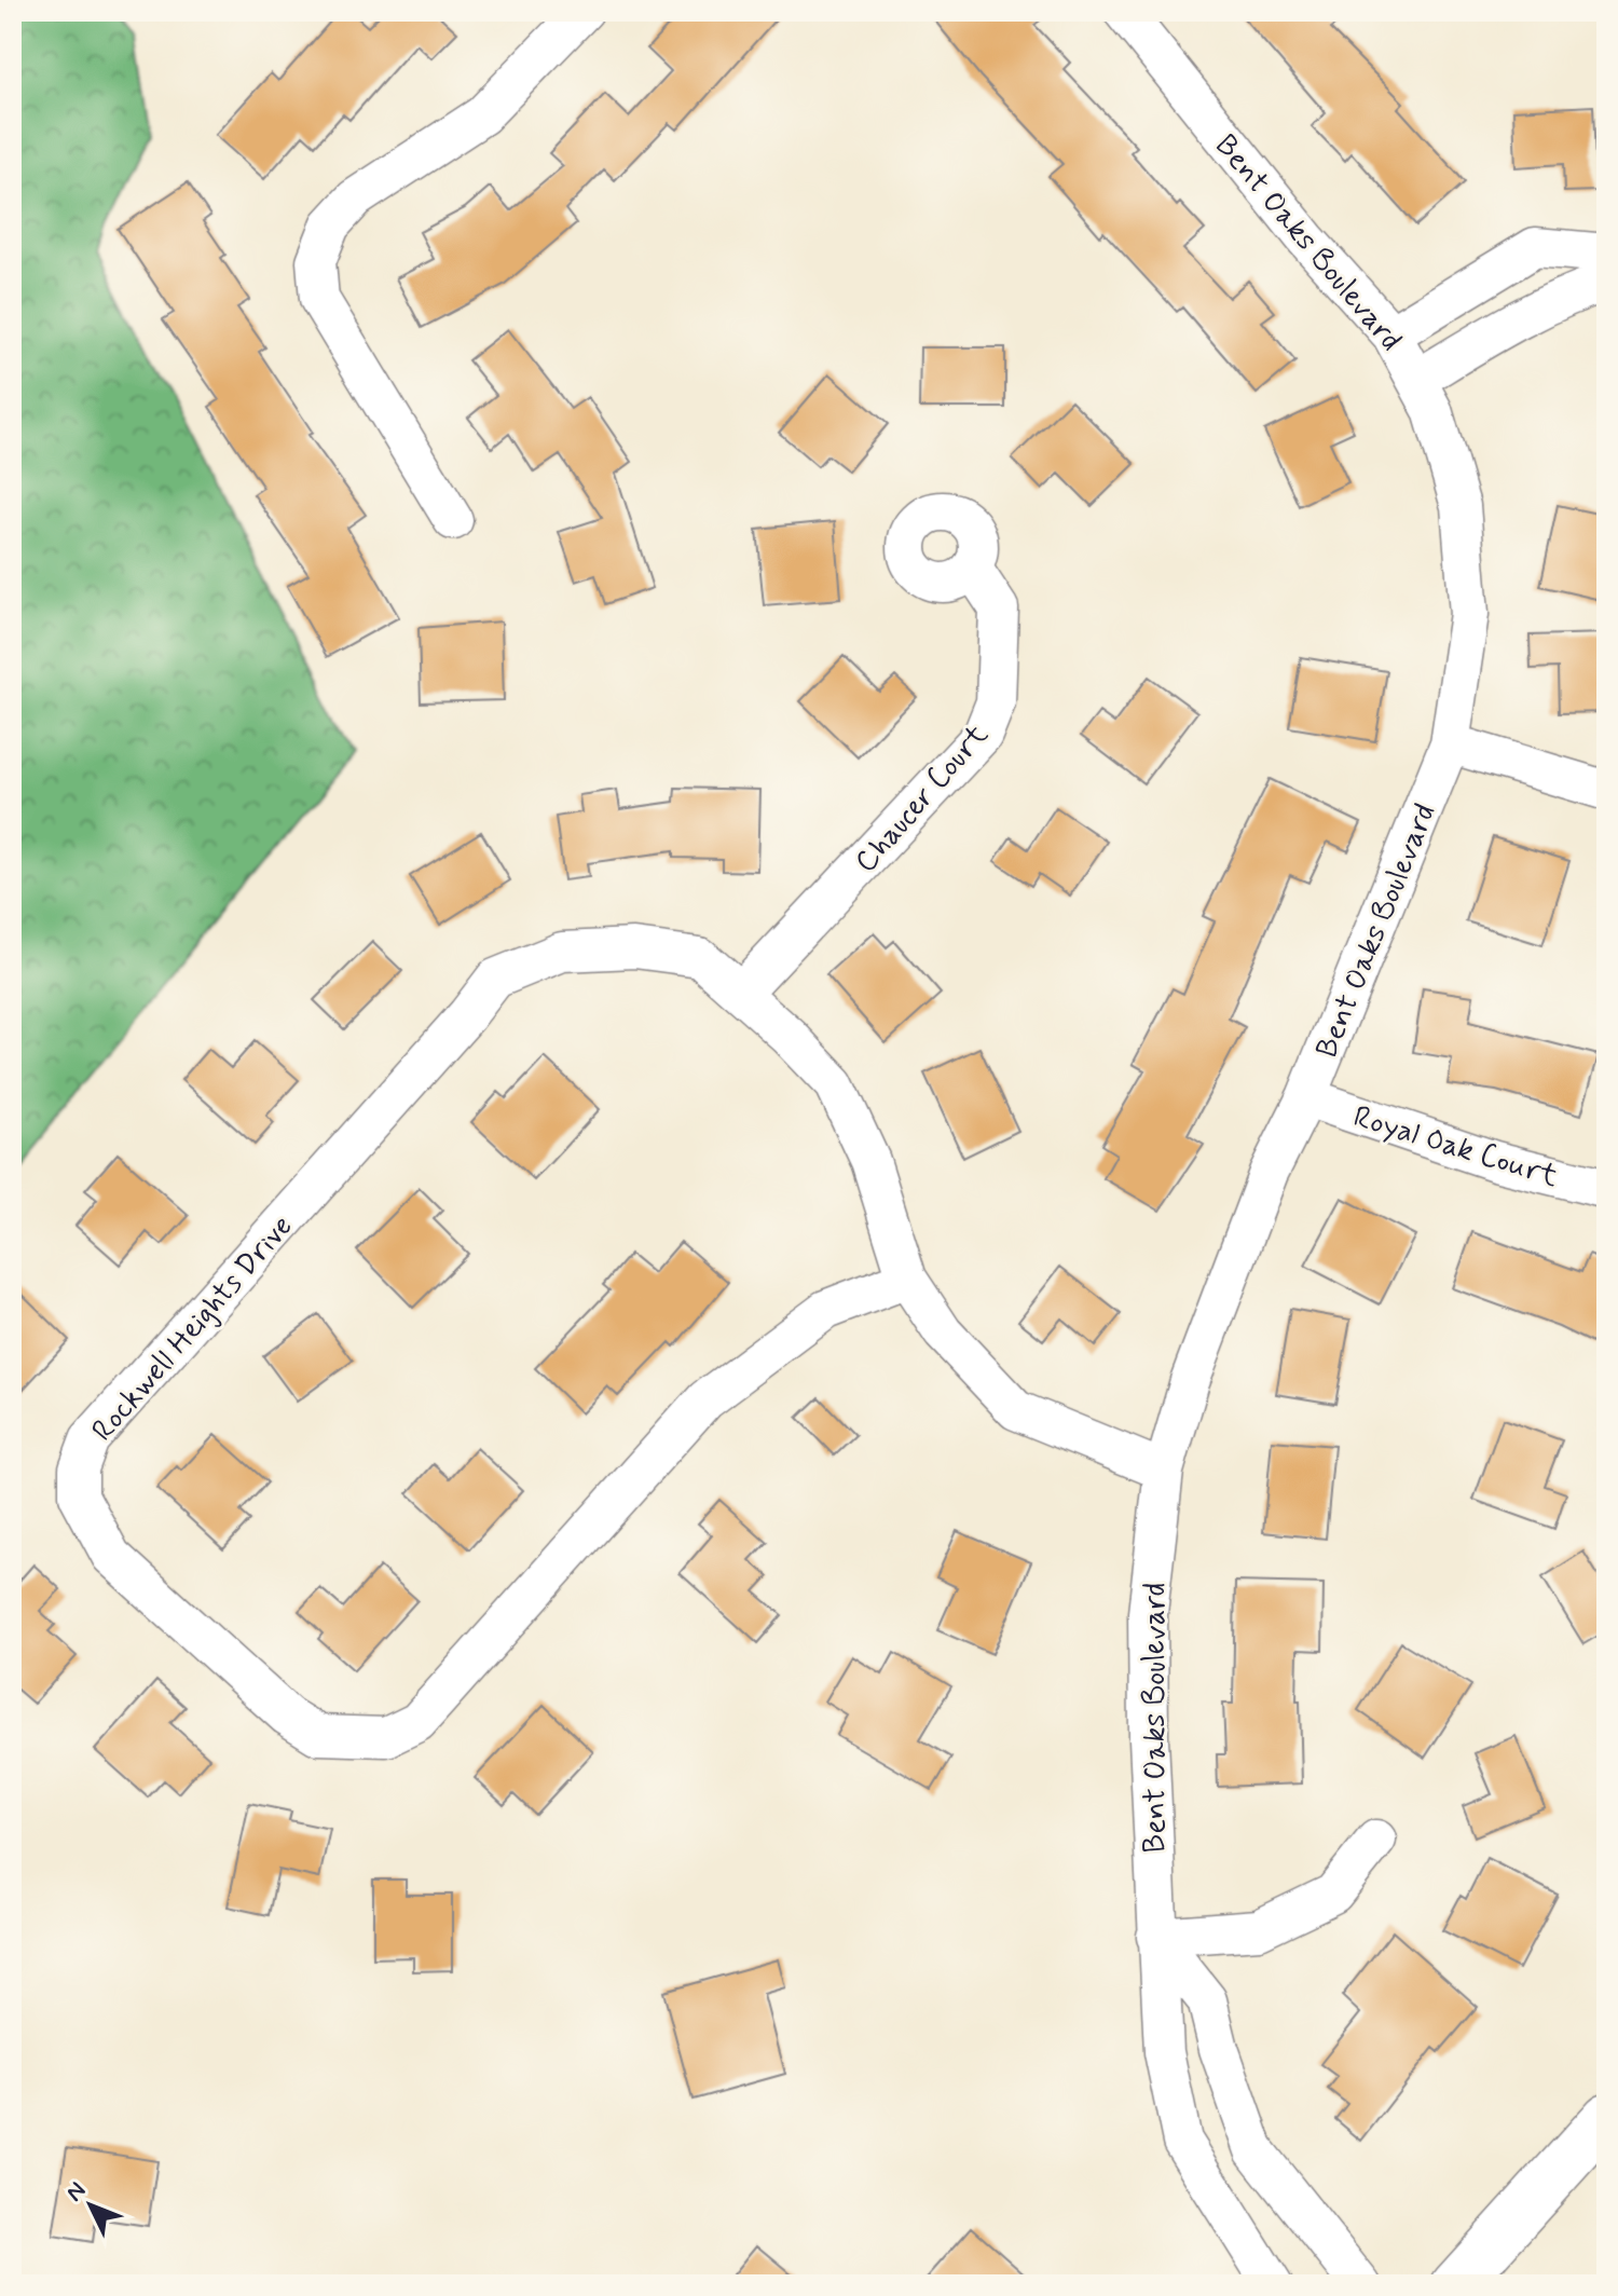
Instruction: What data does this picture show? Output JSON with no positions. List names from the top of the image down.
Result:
{
  "streets": {
    "street": [
      "Bent Oaks Boulevard",
      "Chaucer Court",
      "Royal Oak Court",
      "Rockwell Heights Drive"
    ]
  },
  "crossings": [
    ["Bent Oaks Boulevard", "Royal Oak Court"],
    ["Bent Oaks Boulevard", "Rockwell Heights Drive"],
    ["Chaucer Court", "Rockwell Heights Drive"]
  ],
  "north": "top left"
}
